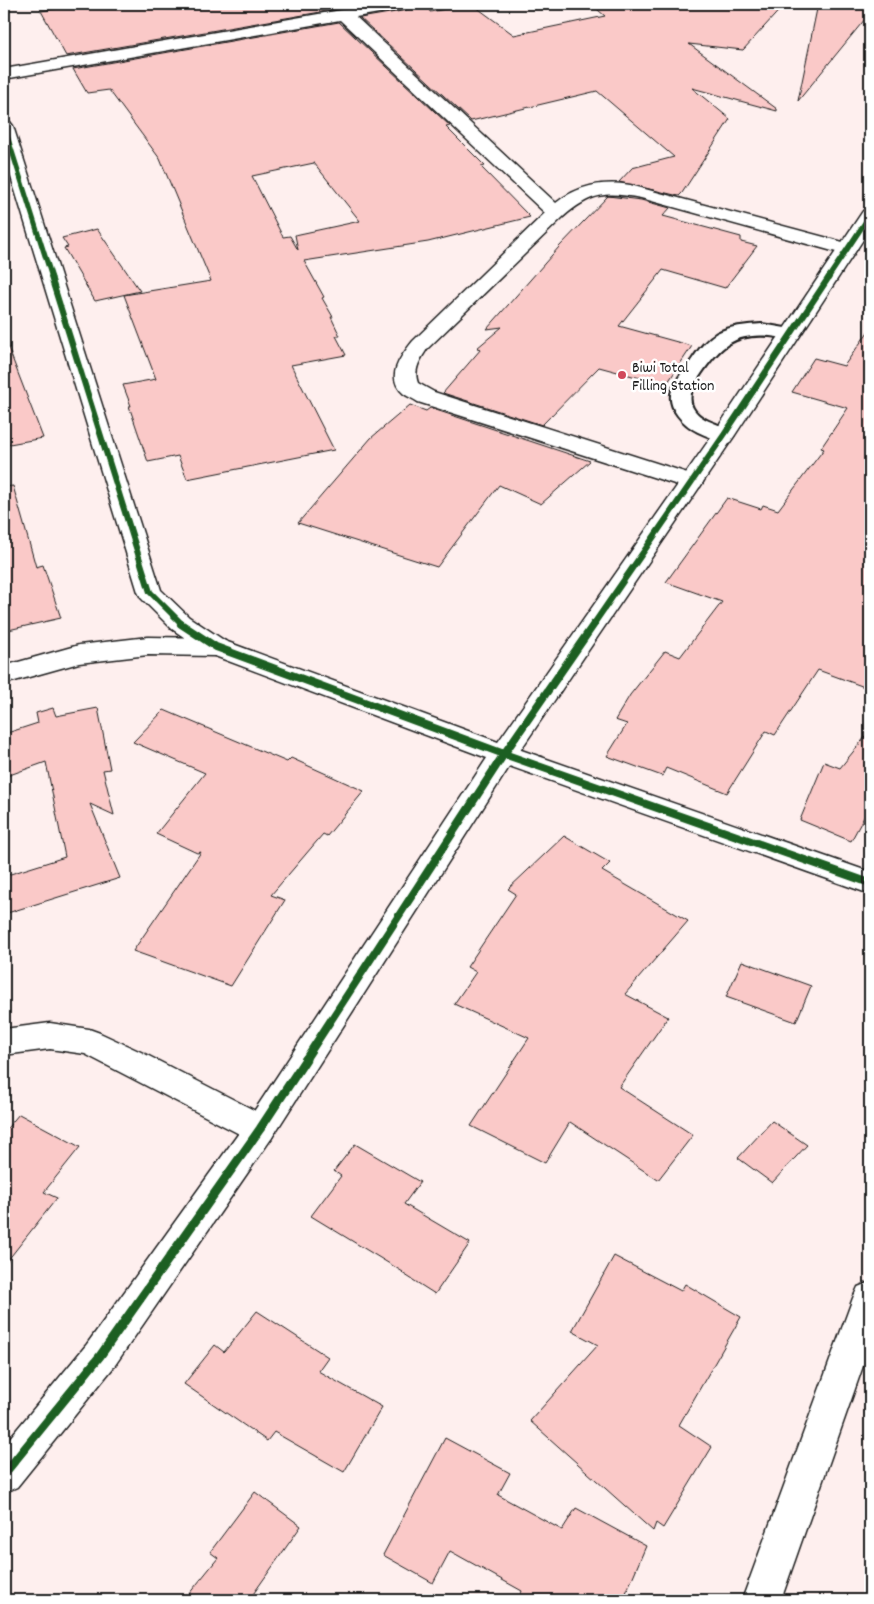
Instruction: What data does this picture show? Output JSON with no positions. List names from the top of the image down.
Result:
{
  "places": ["Biwi Total Filling Station"]
}
